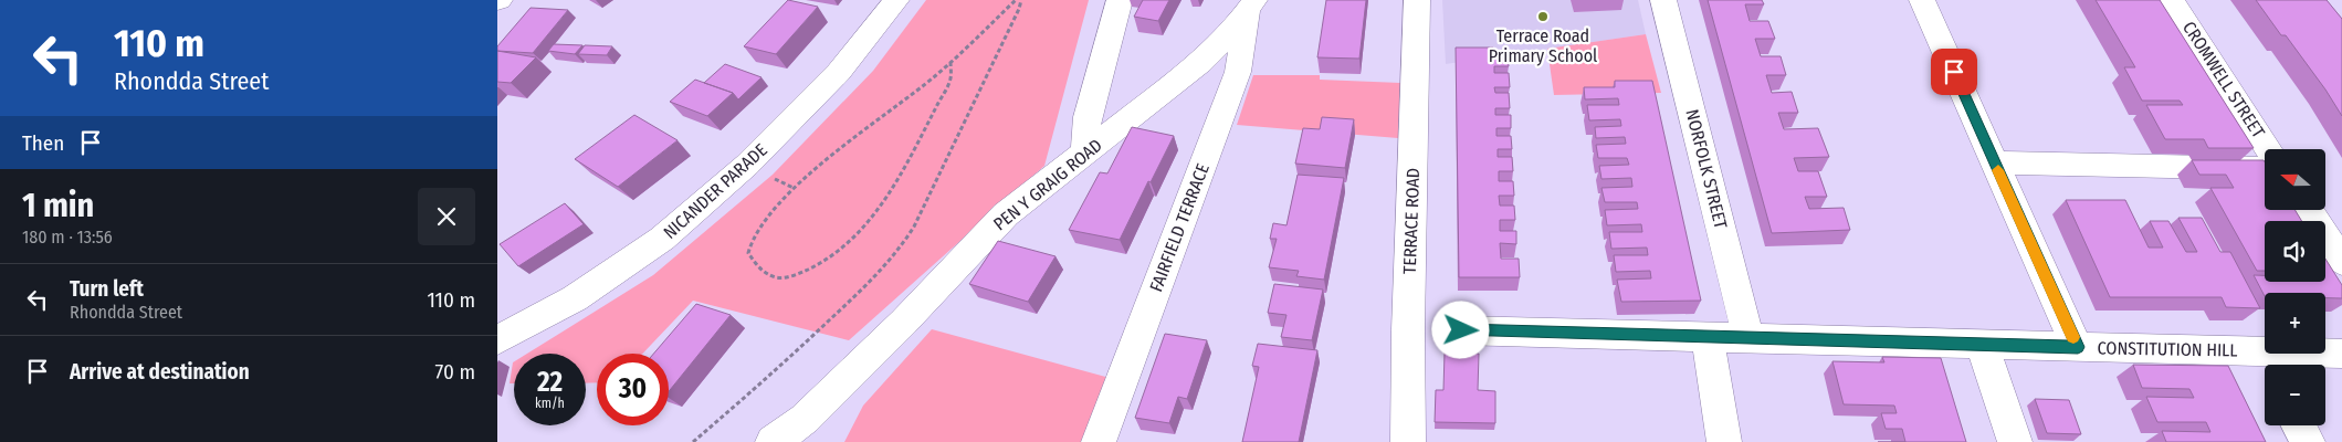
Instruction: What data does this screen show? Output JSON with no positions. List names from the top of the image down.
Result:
{
  "streets": {
    "street": [
      "CROMWELL STREET",
      "NORFOLK STREET",
      "PEN Y GRAIG ROAD",
      "NICANDER PARADE",
      "TERRACE ROAD",
      "FAIRFIELD TERRACE",
      "CONSTITUTION HILL"
    ]
  },
  "crossings": [
    ["NORFOLK STREET", "CONSTITUTION HILL"],
    ["PEN Y GRAIG ROAD", "FAIRFIELD TERRACE"]
  ],
  "places": ["Terrace Road Primary School"],
  "north": "left",
  "page": {
    "turn": ["110 m", "Rhondda Street"],
    "then": "Then",
    "map_buttons": ["+", "−"],
    "heading": ["1 min", "180 m · 13:56"],
    "list": [
      {
        "name": "Turn left",
        "note": "Rhondda Street",
        "value": "110 m"
      },
      {
        "name": "Arrive at destination",
        "value": "70 m"
      }
    ],
    "speed": "22 km/h",
    "limit": "30"
  }
}
